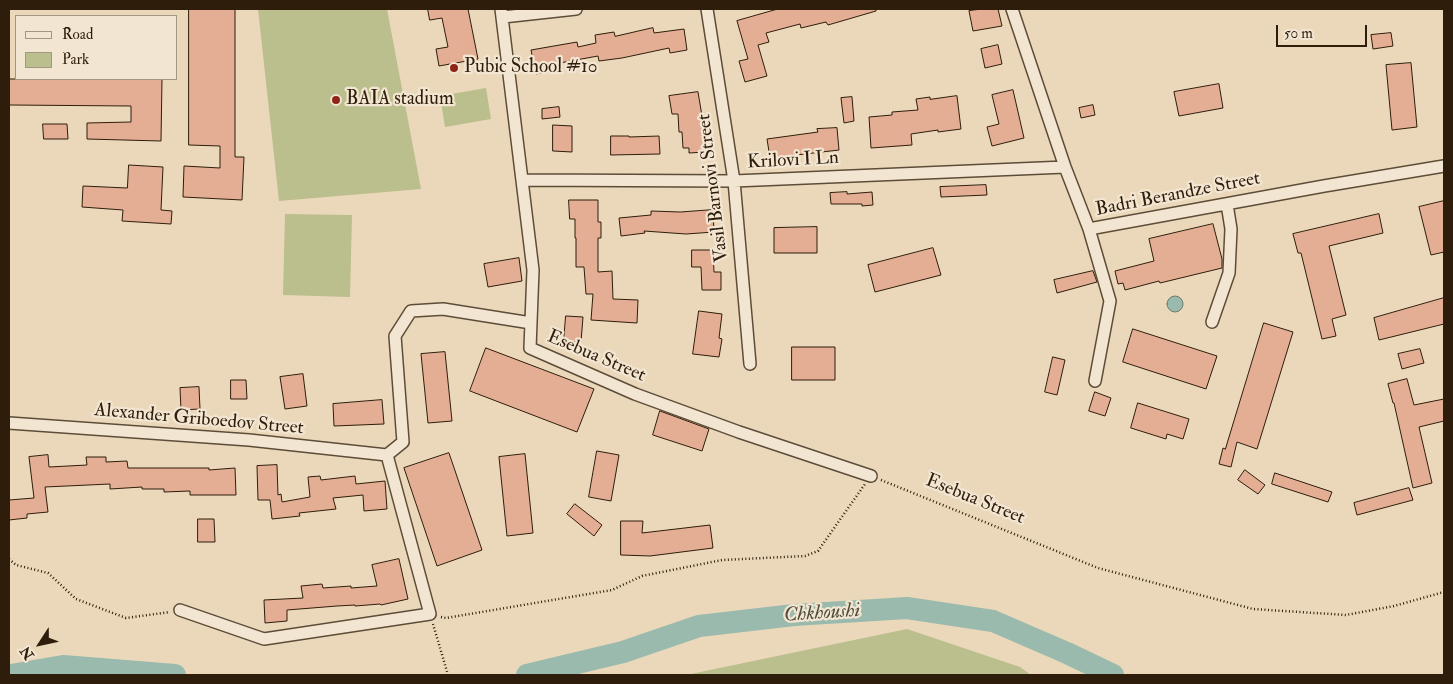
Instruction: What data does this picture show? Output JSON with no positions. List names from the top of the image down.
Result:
{
  "streets": {
    "street": [
      "Krilovi I Ln",
      "Vasil Barnovi Street",
      "Badri Berandze Street",
      "Esebua Street",
      "Alexander Griboedov Street"
    ]
  },
  "crossings": [
    ["Krilovi I Ln", "Vasil Barnovi Street"],
    ["Krilovi I Ln", "Badri Berandze Street"],
    ["Krilovi I Ln", "Esebua Street"],
    ["Esebua Street", "Alexander Griboedov Street"]
  ],
  "water": ["Chkhoushi"],
  "places": ["Pubic School #10", "BAIA stadium"],
  "legend": ["Road", "Park"],
  "scale_bar": "50 m",
  "north": "bottom left"
}
